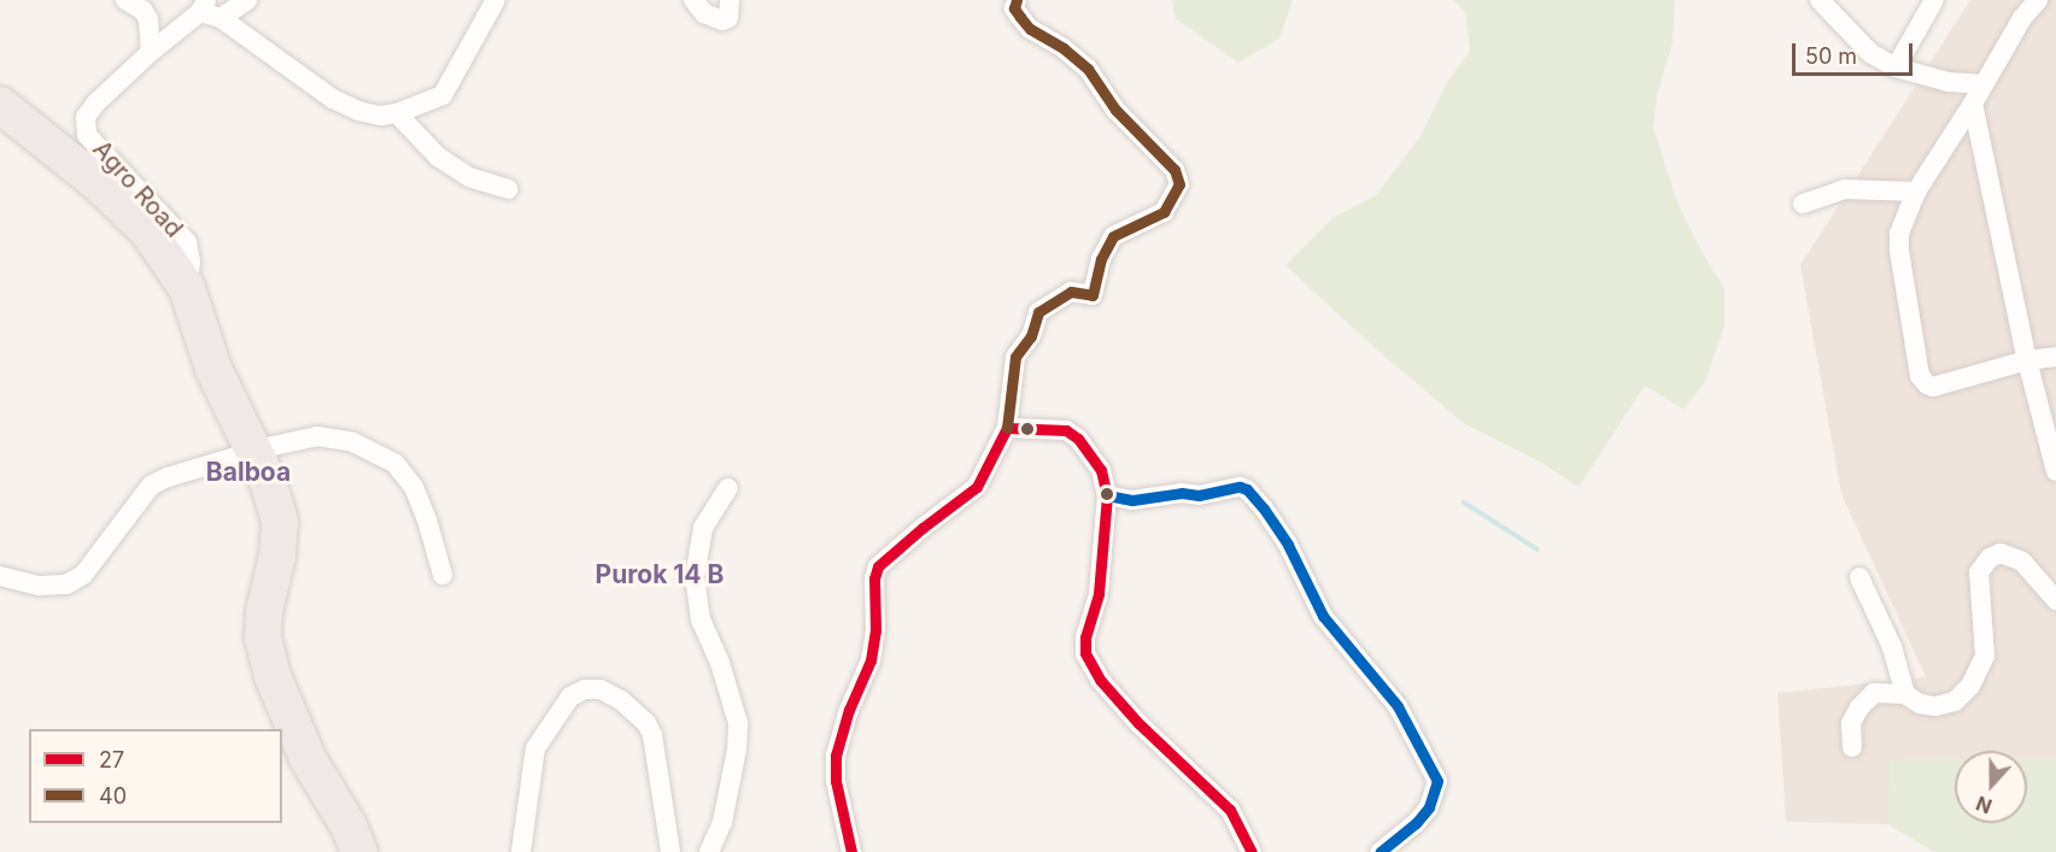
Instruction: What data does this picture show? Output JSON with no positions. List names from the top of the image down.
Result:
{
  "streets": {
    "street": ["Agro Road"]
  },
  "districts": ["Balboa", "Purok 14 B"],
  "lines": ["transit line 40", "transit line 27"],
  "legend": ["27", "40"],
  "scale_bar": "50 m",
  "north": "bottom"
}
